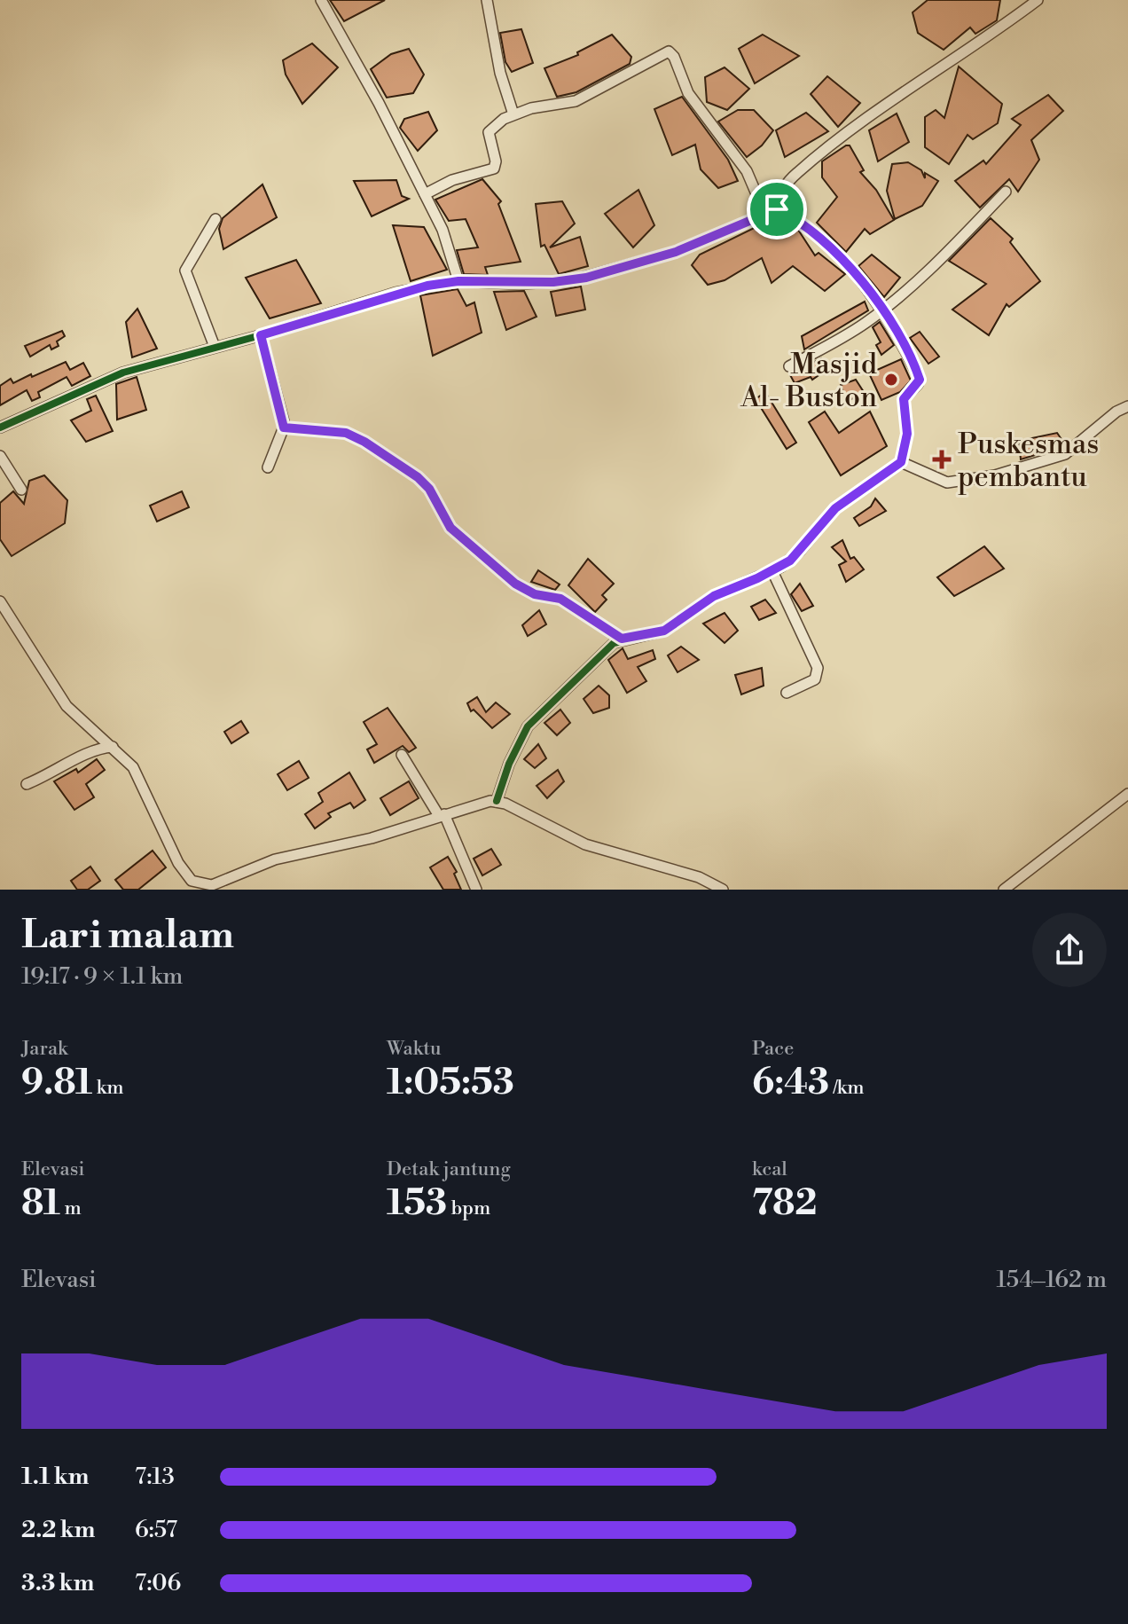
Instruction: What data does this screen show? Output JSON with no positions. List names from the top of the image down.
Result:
{
  "places": {
    "other": ["Masjid Al- Buston"],
    "health": ["Puskesmas pembantu"]
  },
  "page": {
    "heading": ["Lari malam", "19:17 · 9 × 1.1 km"],
    "stats": [
      ["Jarak", "9.81 km"],
      ["Waktu", "1:05:53"],
      ["Pace", "6:43 /km"],
      ["Elevasi", "81 m"],
      ["Detak jantung", "153 bpm"],
      ["kcal", "782"]
    ],
    "chart": ["Elevasi", "154–162 m"],
    "list": [
      {
        "name": "1.1 km",
        "note": "7:13"
      },
      {
        "name": "2.2 km",
        "note": "6:57"
      },
      {
        "name": "3.3 km",
        "note": "7:06"
      }
    ]
  }
}
